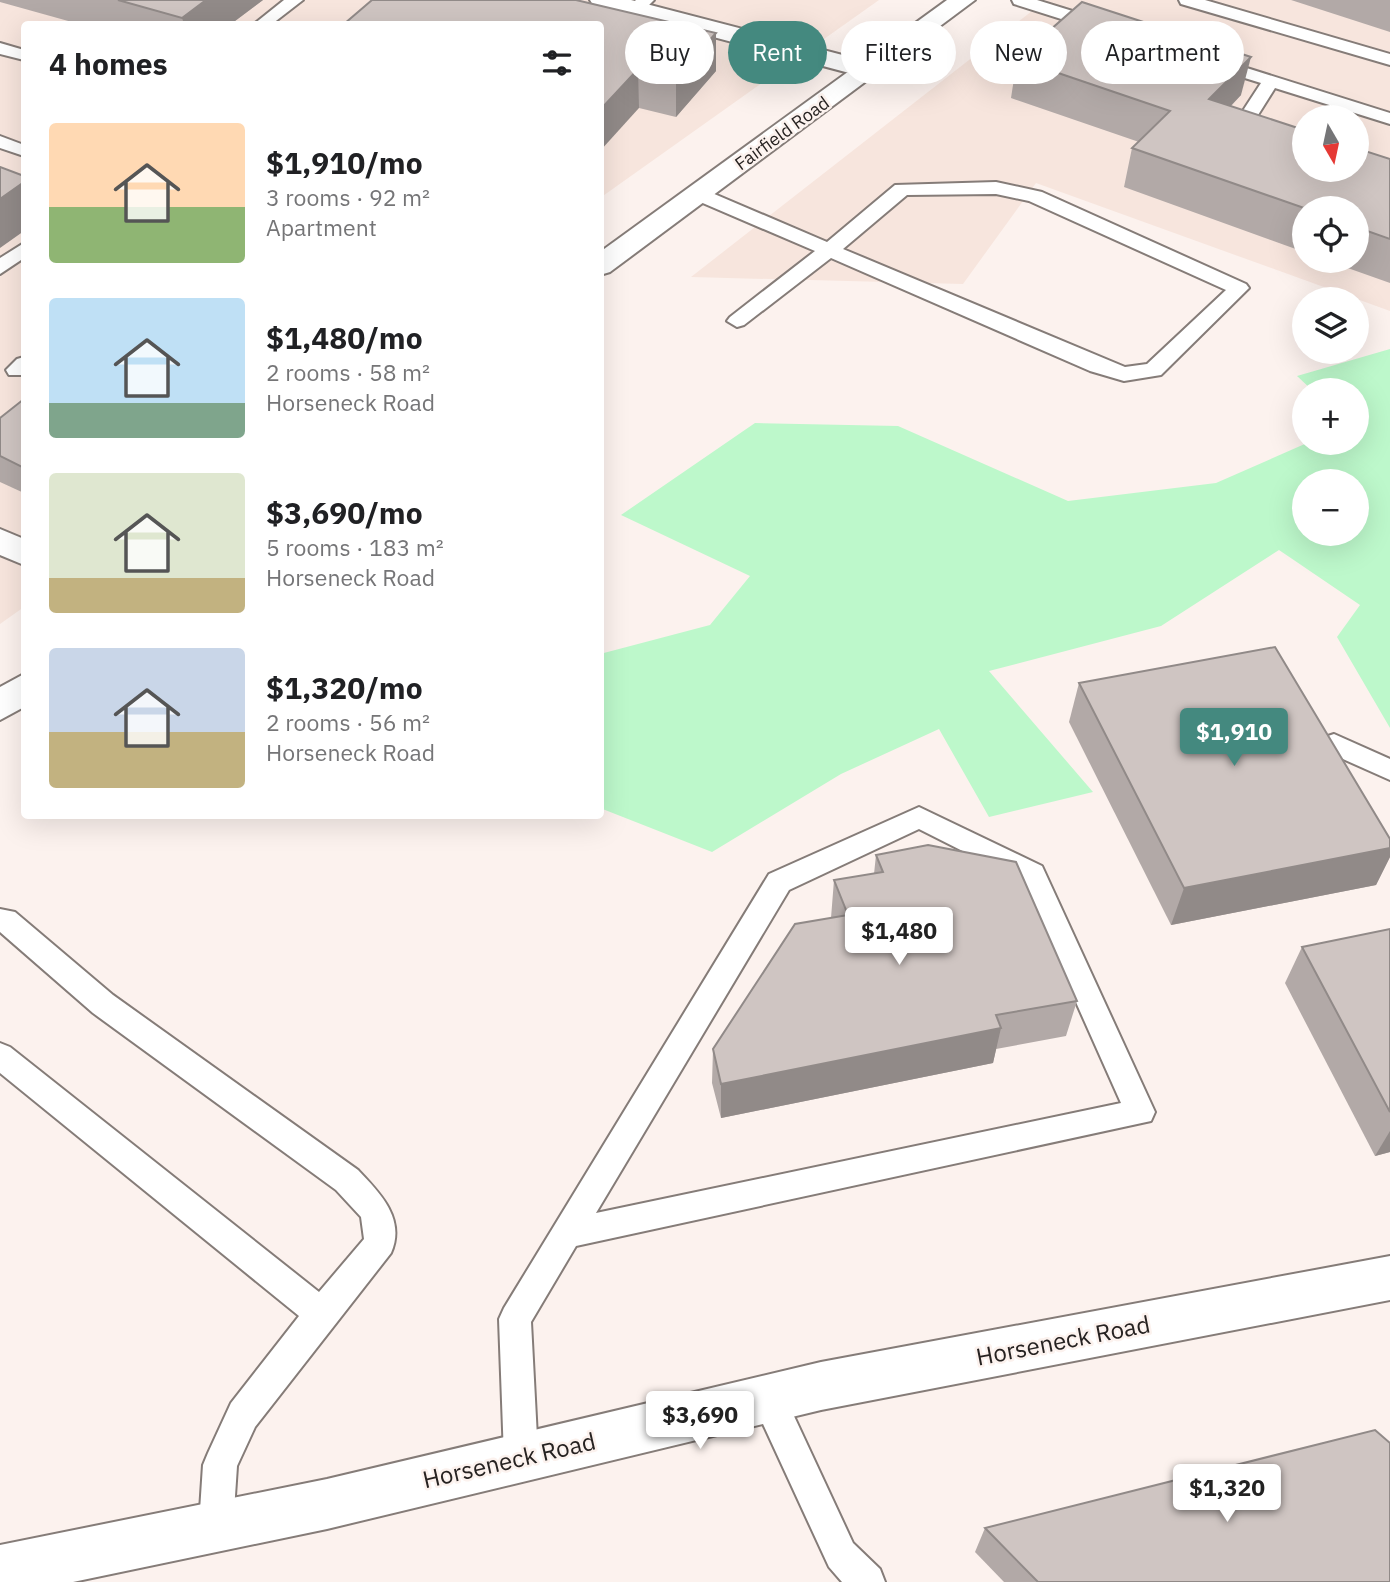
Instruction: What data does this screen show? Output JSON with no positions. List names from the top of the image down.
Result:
{
  "streets": {
    "street": ["Fairfield Road", "Horseneck Road"]
  },
  "north": "bottom",
  "page": {
    "chip": [
      "Buy",
      "Rent",
      "Filters",
      "New",
      "Apartment"
    ],
    "heading": "4 homes",
    "map_buttons": ["+", "−"],
    "list": [
      {
        "name": "$1,910/mo",
        "note": "3 rooms · 92 m² · Apartment"
      },
      {
        "name": "$1,480/mo",
        "note": "2 rooms · 58 m² · Horseneck Road"
      },
      {
        "name": "$3,690/mo",
        "note": "5 rooms · 183 m² · Horseneck Road"
      },
      {
        "name": "$1,320/mo",
        "note": "2 rooms · 56 m² · Horseneck Road"
      }
    ],
    "price": [
      "$1,910",
      "$1,480",
      "$3,690",
      "$1,320"
    ]
  }
}
